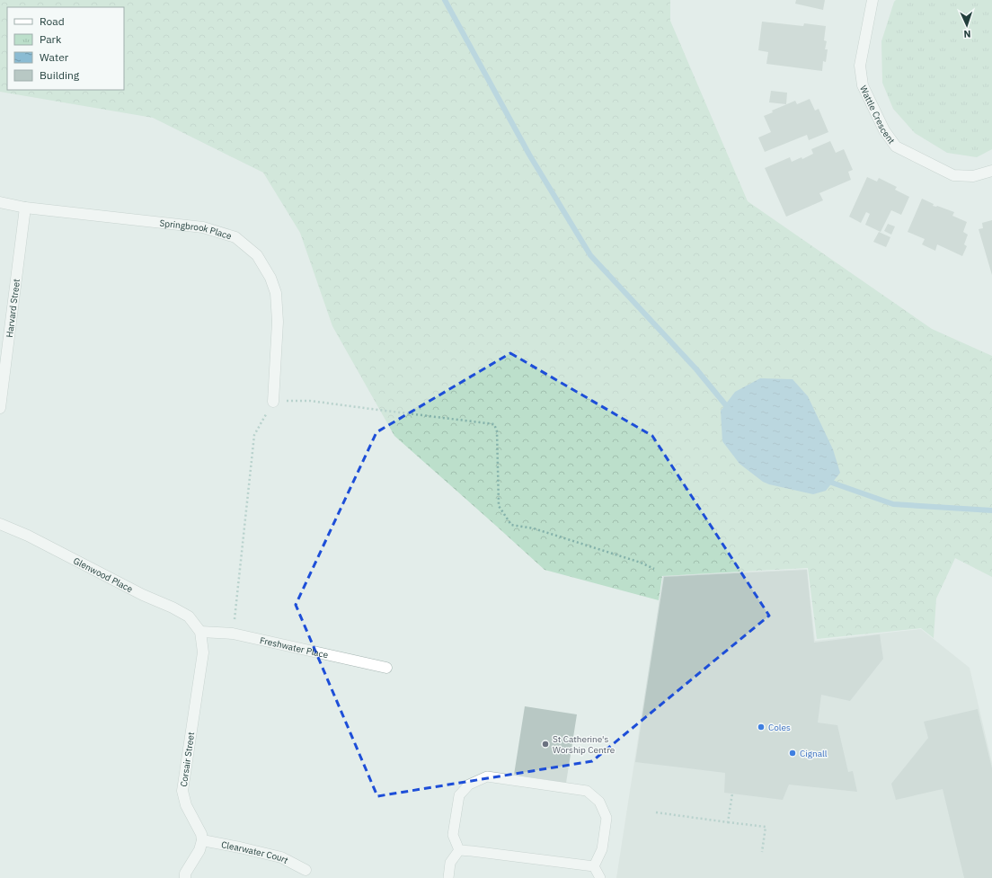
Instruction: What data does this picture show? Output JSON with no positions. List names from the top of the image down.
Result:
{
  "streets": {
    "street": [
      "Wattle Crescent",
      "Springbrook Place",
      "Harvard Street",
      "Glenwood Place",
      "Freshwater Place",
      "Corsair Street",
      "Clearwater Court"
    ]
  },
  "crossings": [
    ["Springbrook Place", "Harvard Street"],
    ["Glenwood Place", "Freshwater Place"],
    ["Glenwood Place", "Corsair Street"],
    ["Freshwater Place", "Corsair Street"],
    ["Corsair Street", "Clearwater Court"]
  ],
  "places": ["Coles", "St Catherine's Worship Centre", "Cignall"],
  "legend": [
    "Road",
    "Park",
    "Water",
    "Building"
  ],
  "north": "bottom"
}
